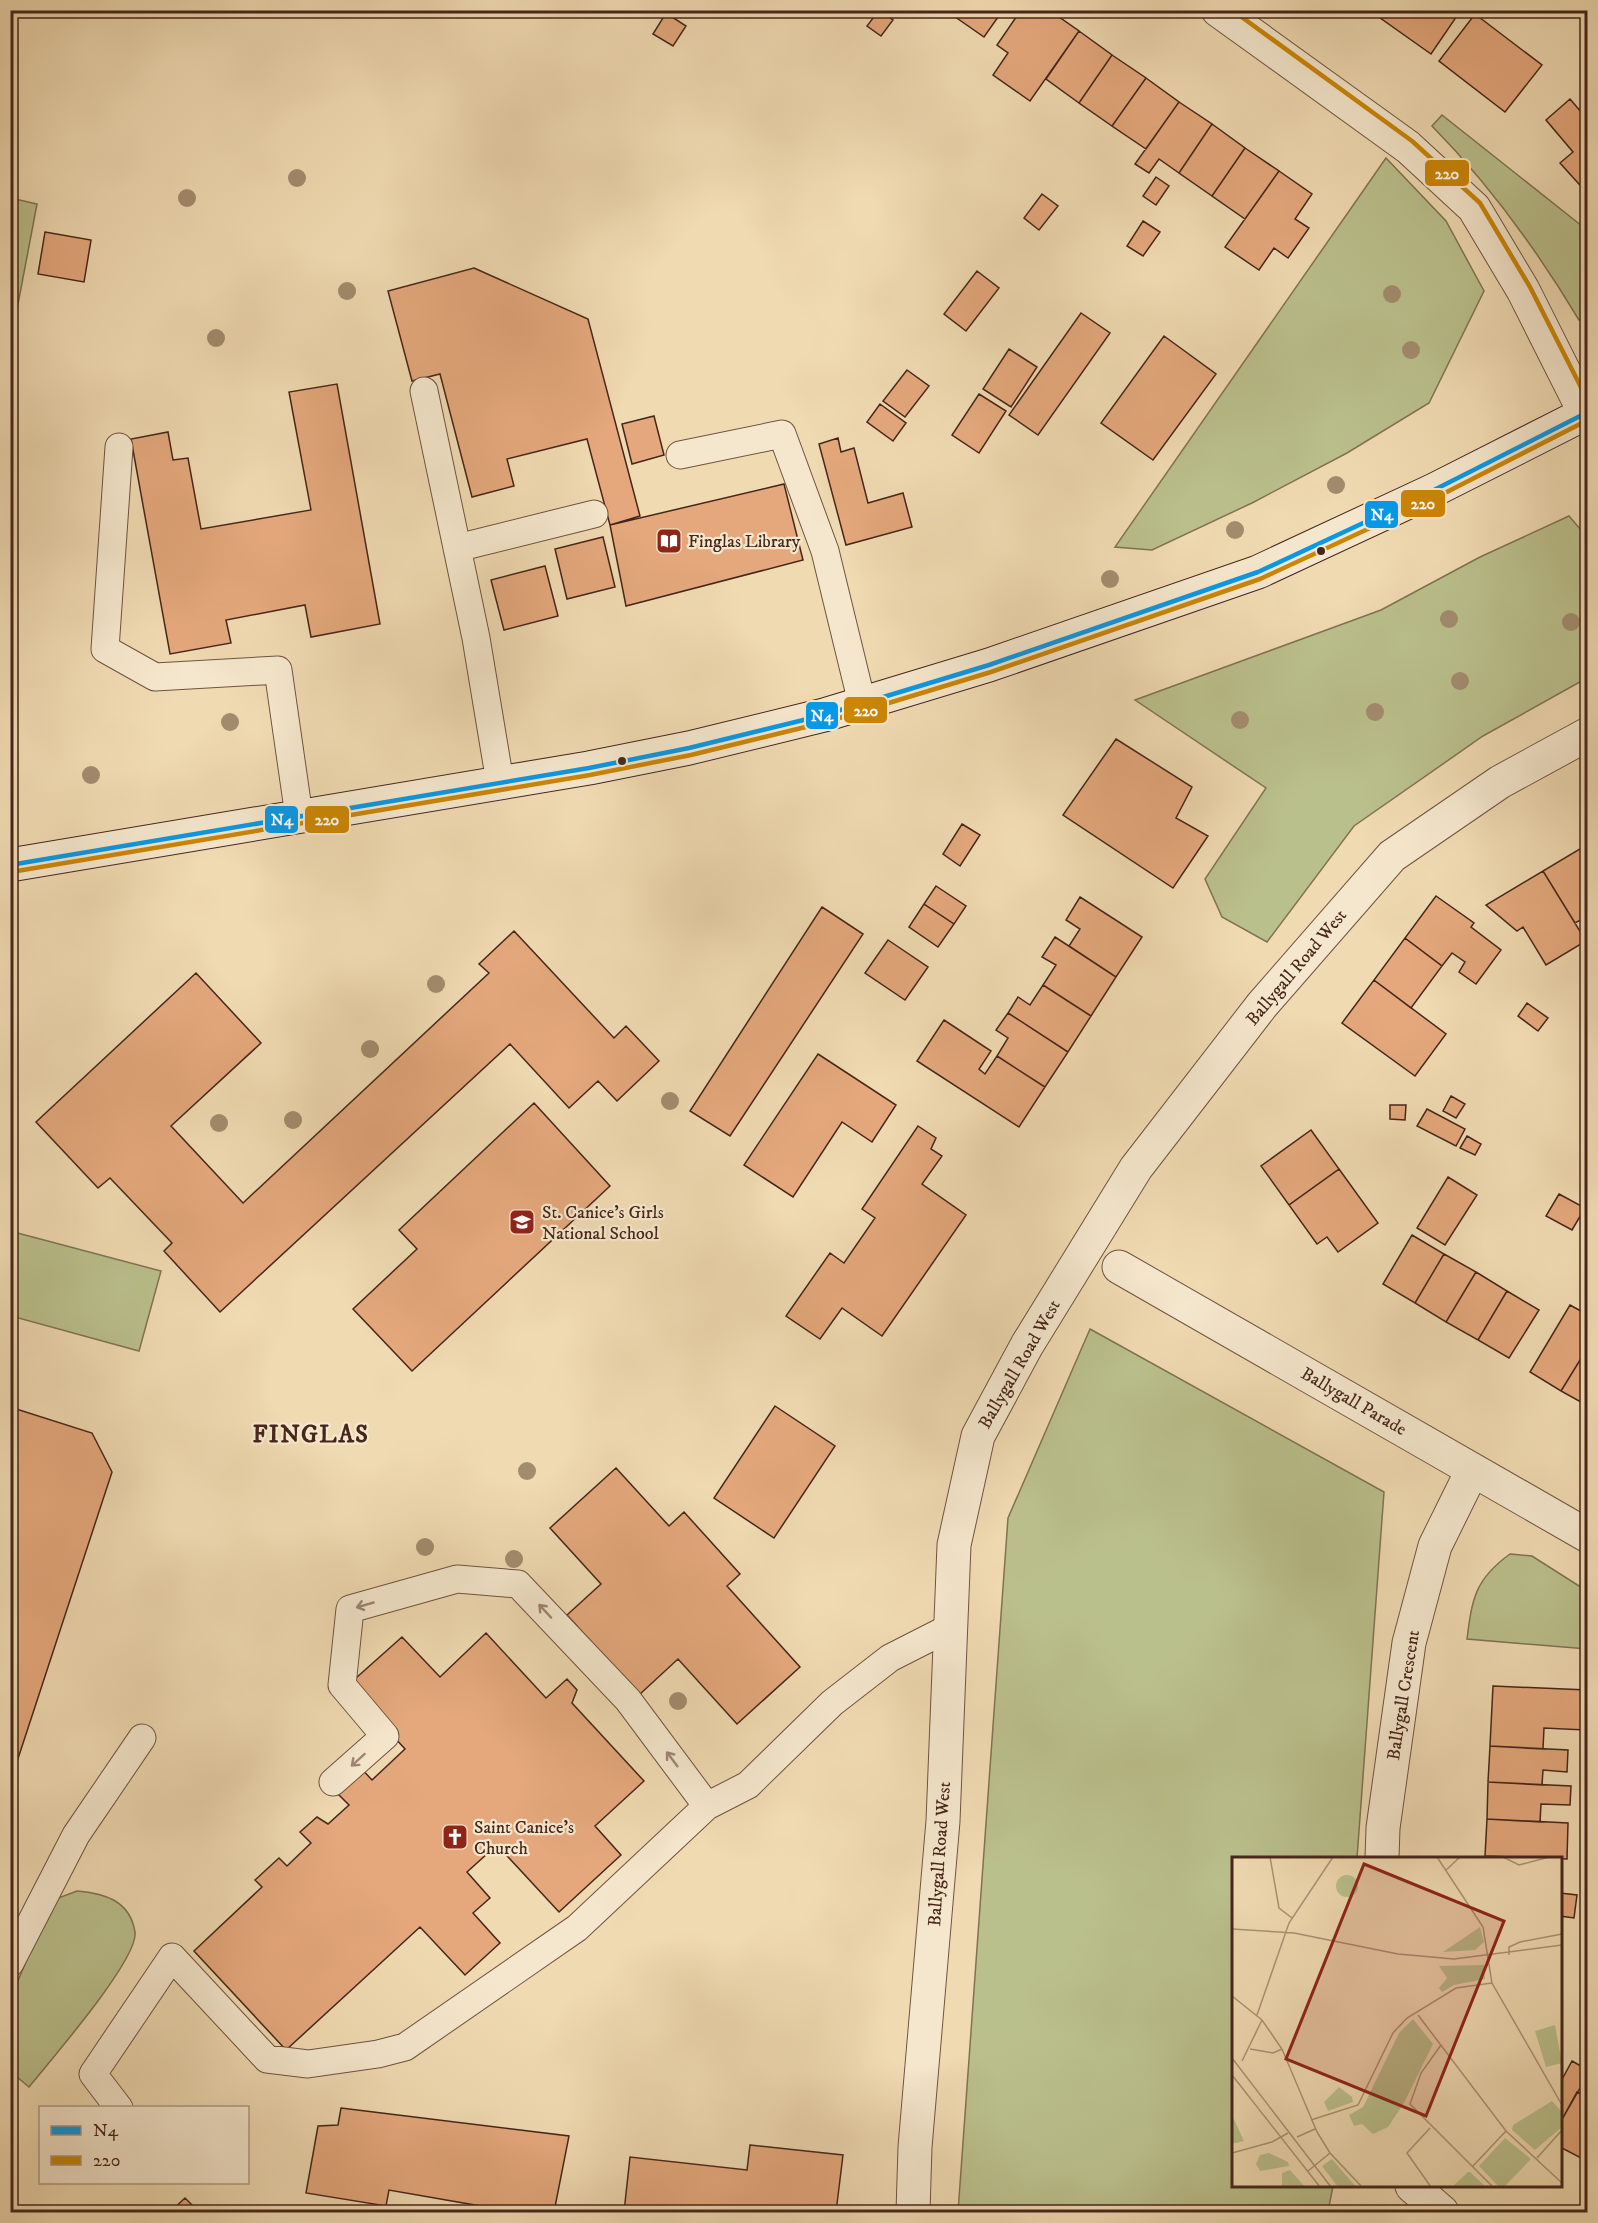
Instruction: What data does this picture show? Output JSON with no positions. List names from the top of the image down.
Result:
{
  "streets": {
    "street": ["Ballygall Road West", "Ballygall Parade", "Ballygall Crescent"]
  },
  "crossings": [
    ["Ballygall Parade", "Ballygall Crescent"]
  ],
  "districts": ["FINGLAS"],
  "places": {
    "library": ["Finglas Library"],
    "school or university": ["St. Canice's Girls National School"],
    "church": ["Saint Canice's Church"]
  },
  "lines": ["transit line 220", "transit line N4"],
  "legend": ["N4", "220"]
}
